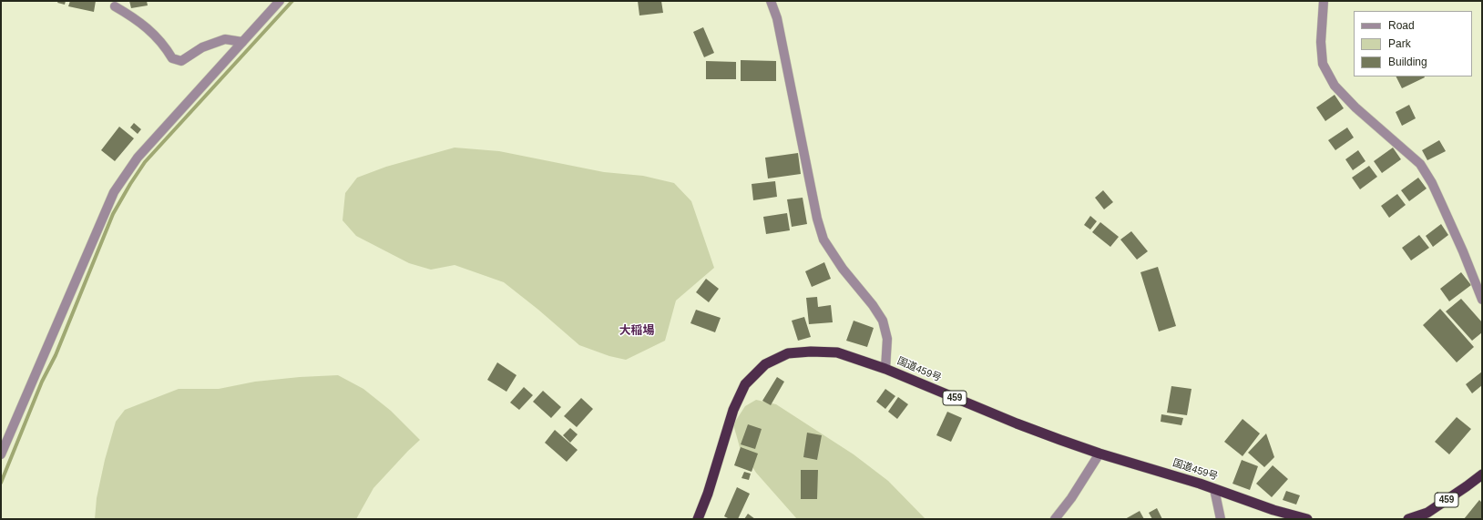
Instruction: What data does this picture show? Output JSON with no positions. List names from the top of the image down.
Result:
{
  "streets": {
    "highway": ["国道459号", "459"]
  },
  "districts": ["大稲場"],
  "legend": ["Road", "Park", "Building"]
}
